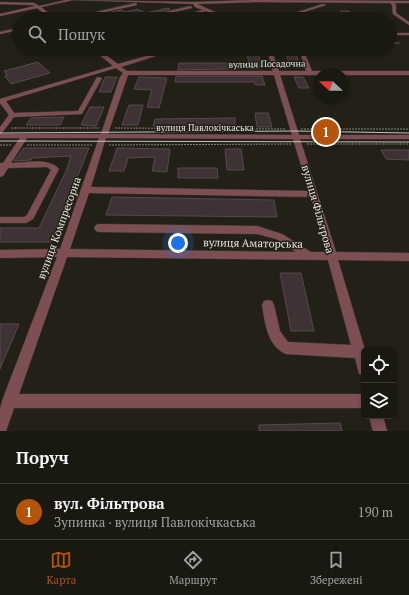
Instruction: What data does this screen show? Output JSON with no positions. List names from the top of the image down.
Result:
{
  "streets": {
    "street": [
      "вулиця Посадочна",
      "вулиця Павлокічкаська",
      "вулиця Фільтрова",
      "вулиця Компресорна",
      "вулиця Аматорська"
    ]
  },
  "crossings": [
    ["вулиця Посадочна", "вулиця Фільтрова"],
    ["вулиця Посадочна", "вулиця Компресорна"],
    ["вулиця Павлокічкаська", "вулиця Фільтрова"],
    ["вулиця Павлокічкаська", "вулиця Компресорна"],
    ["вулиця Фільтрова", "вулиця Аматорська"],
    ["вулиця Компресорна", "вулиця Аматорська"]
  ],
  "north": "left",
  "page": {
    "search": "Пошук",
    "pins": "1",
    "heading": "Поруч",
    "list": [
      {
        "mark": "1",
        "name": "вул. Фільтрова",
        "note": "Зупинка · вулиця Павлокічкаська",
        "value": "190 m"
      }
    ],
    "nav": ["Карта", "Маршрут", "Збережені"]
  }
}
